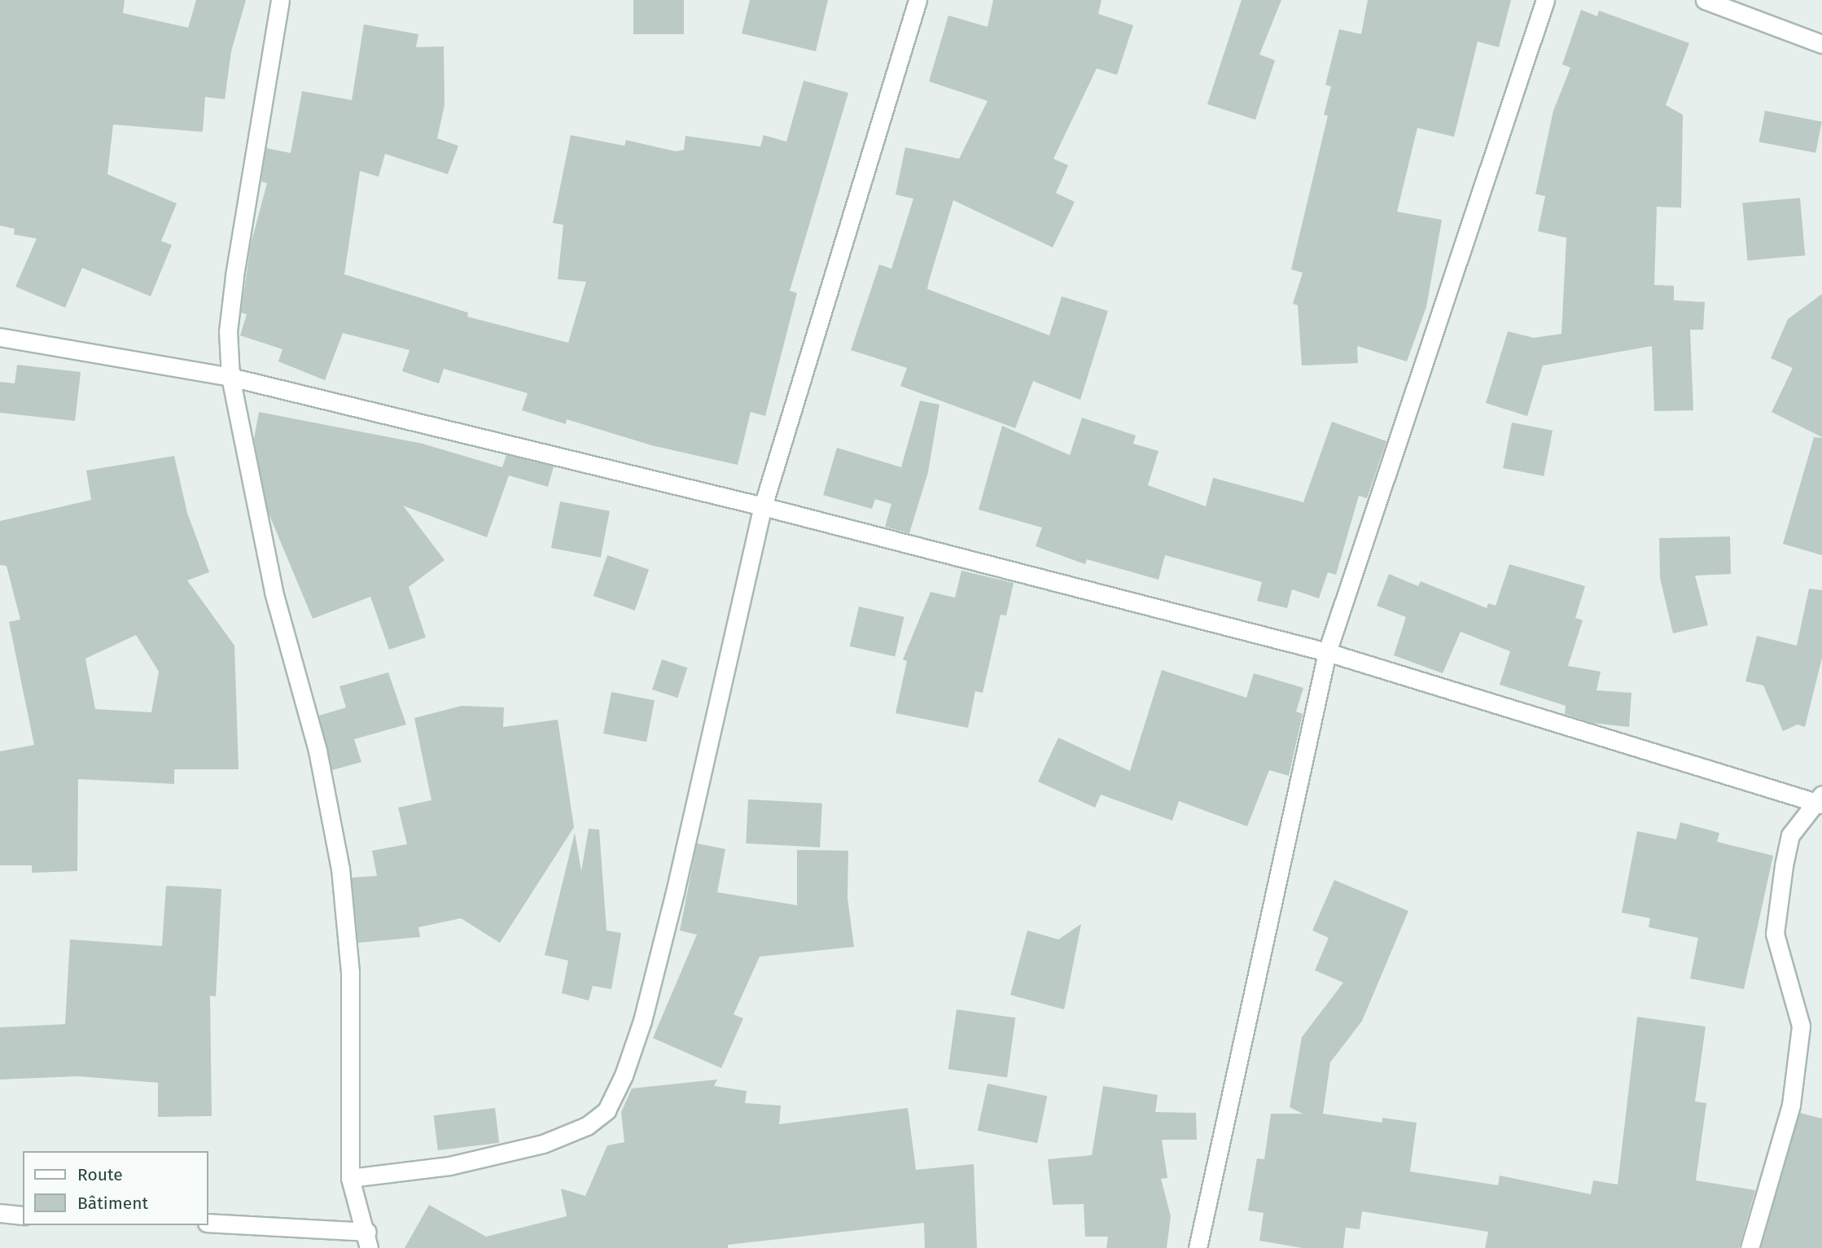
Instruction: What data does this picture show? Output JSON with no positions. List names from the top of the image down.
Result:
{
  "legend": ["Route", "Bâtiment"]
}
